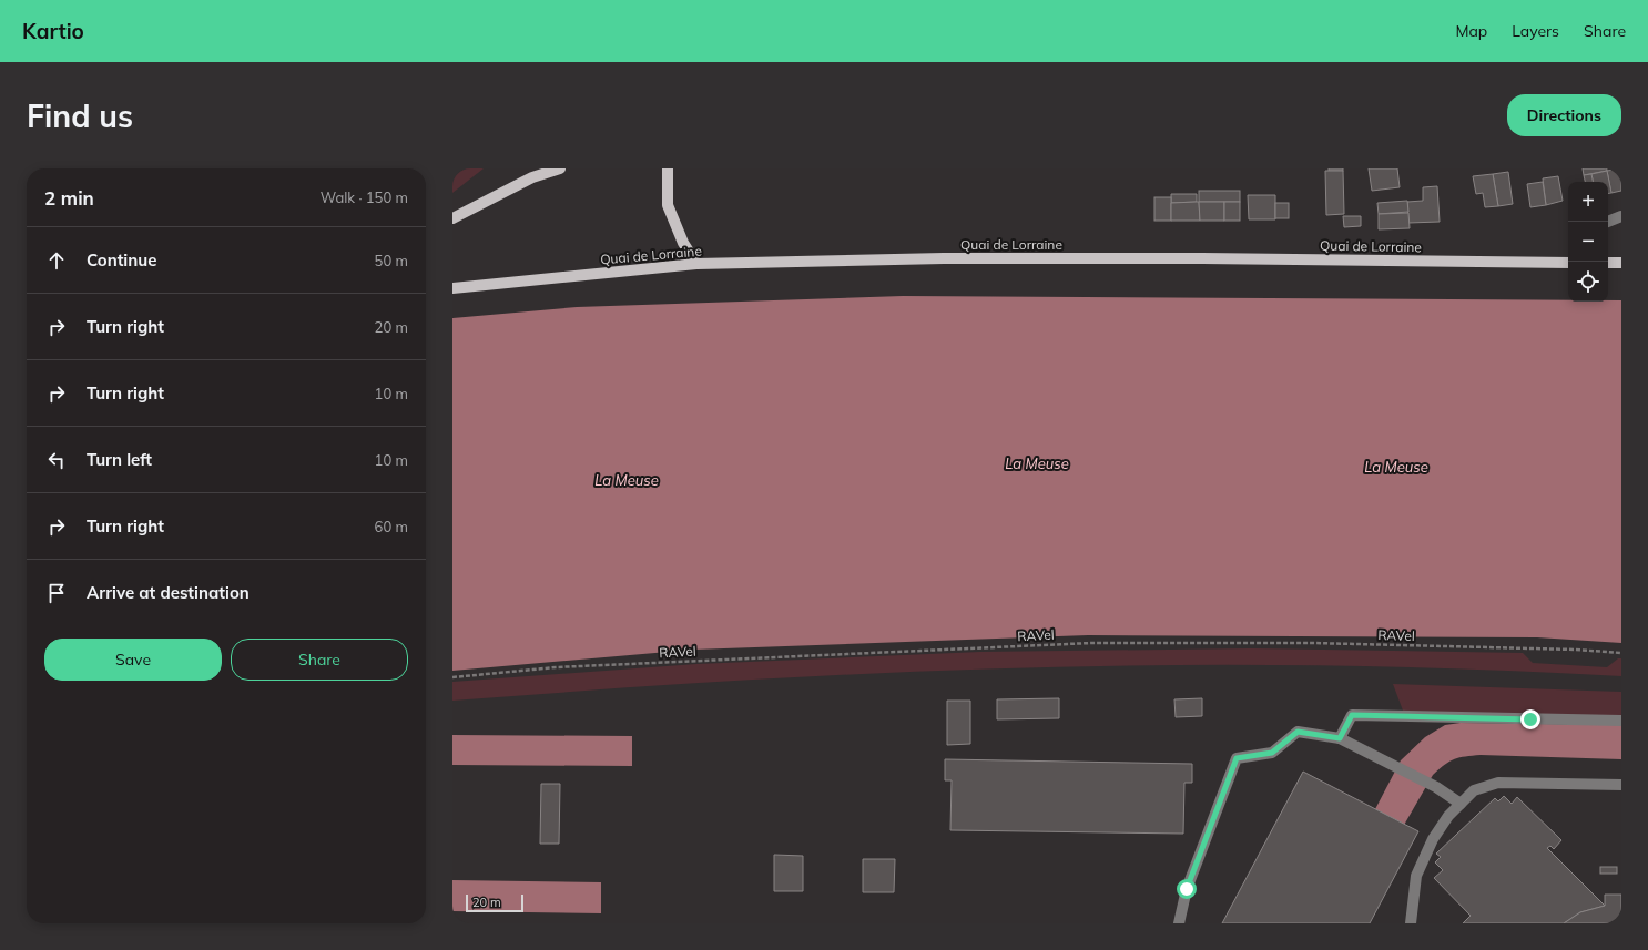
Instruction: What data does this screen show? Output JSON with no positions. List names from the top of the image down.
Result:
{
  "streets": {
    "main road": ["Quai de Lorraine"],
    "path": ["RAVel"]
  },
  "water": ["La Meuse"],
  "scale_bar": "20 m",
  "page": {
    "header": "Kartio",
    "nav": ["Map", "Layers", "Share"],
    "buttons": [
      "Directions",
      ["Save", "Share"]
    ],
    "title": "Find us",
    "heading": ["2 min", "Walk · 150 m"],
    "map_buttons": ["+", "−"],
    "list": [
      ["Continue", "50 m"],
      ["Turn right", "20 m"],
      ["Turn right", "10 m"],
      ["Turn left", "10 m"],
      ["Turn right", "60 m"],
      "Arrive at destination"
    ],
    "scale": "20 m"
  }
}
